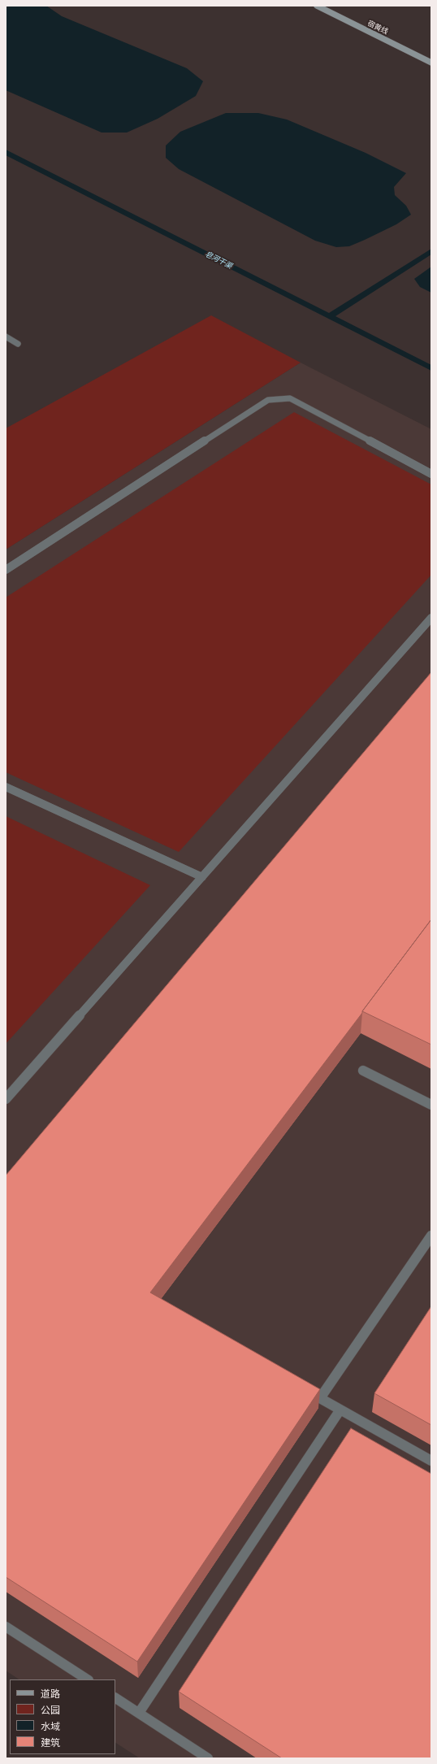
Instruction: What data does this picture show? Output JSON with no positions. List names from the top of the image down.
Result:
{
  "streets": {
    "main road": ["宿黄线"]
  },
  "water": ["皂河干渠"],
  "legend": [
    "道路",
    "公园",
    "水域",
    "建筑"
  ]
}
